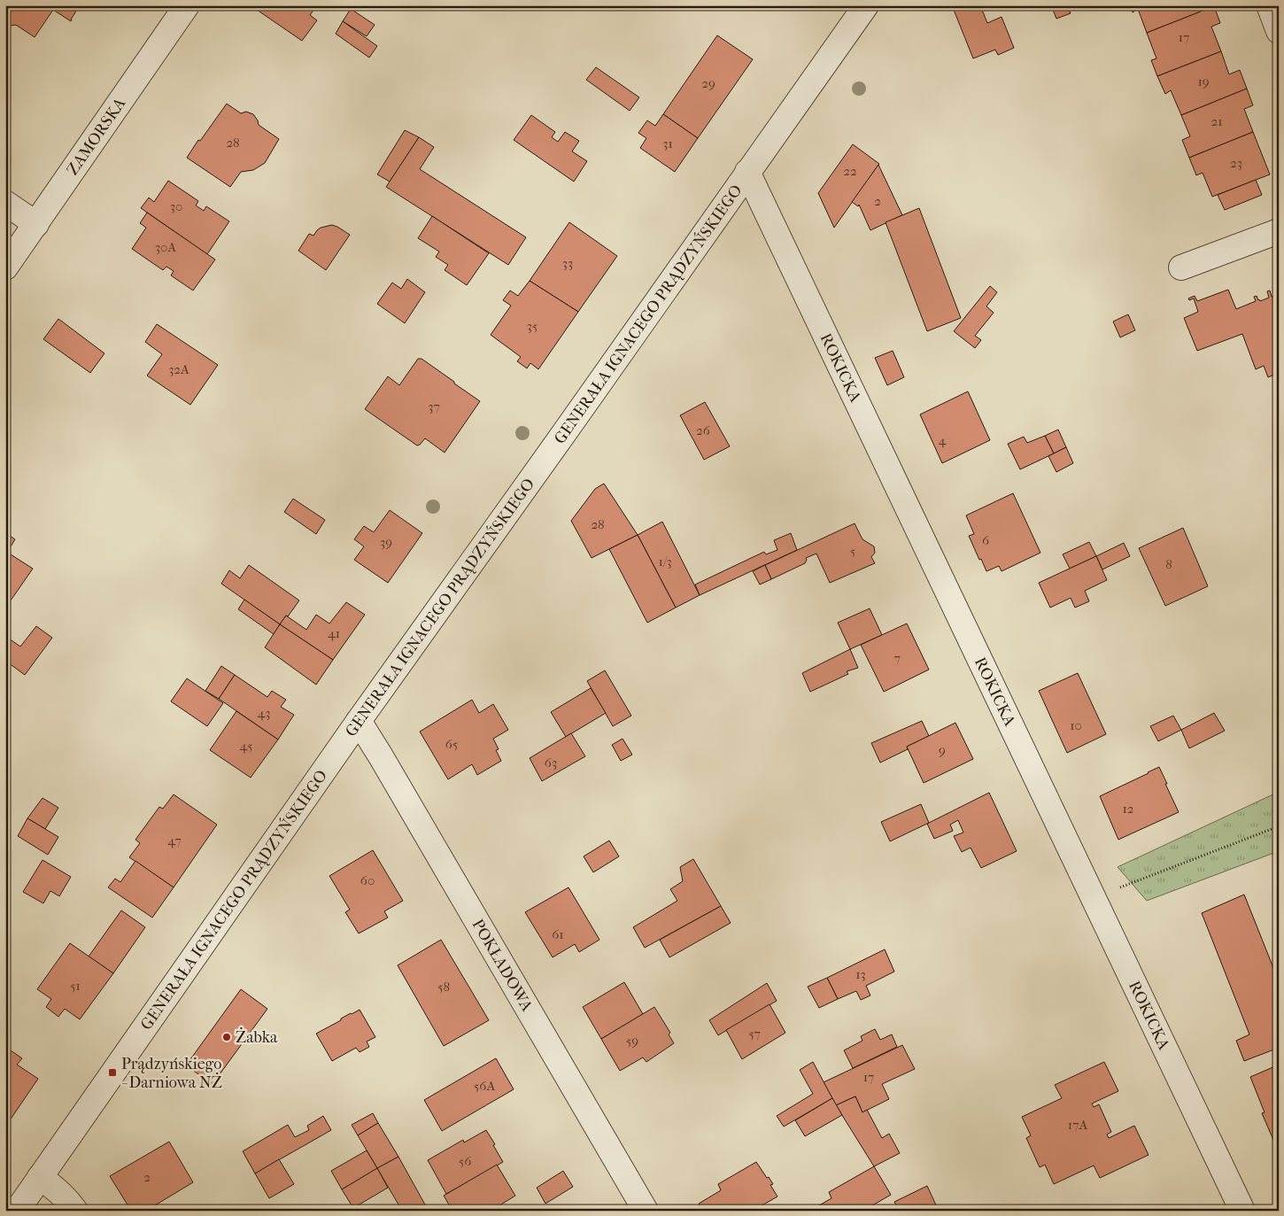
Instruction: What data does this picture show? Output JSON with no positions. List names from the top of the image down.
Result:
{
  "streets": {
    "street": [
      "ZAMORSKA",
      "GENERAŁA IGNACEGO PRĄDZYŃSKIEGO",
      "ROKICKA",
      "POKŁADOWA"
    ]
  },
  "crossings": [
    ["GENERAŁA IGNACEGO PRĄDZYŃSKIEGO", "ROKICKA"],
    ["GENERAŁA IGNACEGO PRĄDZYŃSKIEGO", "POKŁADOWA"]
  ],
  "places": {
    "other": ["Żabka"],
    "transit": ["Prądzyńskiego - Darniowa NŻ"]
  },
  "house_numbers": [
    "17",
    "19",
    "29",
    "21",
    "28",
    "31",
    "23",
    "22",
    "2",
    "30",
    "30A",
    "33",
    "35",
    "32A",
    "37",
    "26",
    "4",
    "28",
    "6",
    "39",
    "5",
    "1/3",
    "8",
    "41",
    "7",
    "43",
    "10",
    "65",
    "45",
    "9",
    "63",
    "12",
    "47",
    "60",
    "61",
    "13",
    "51",
    "58",
    "57",
    "59",
    "17",
    "56A",
    "17A",
    "56",
    "2"
  ]
}
